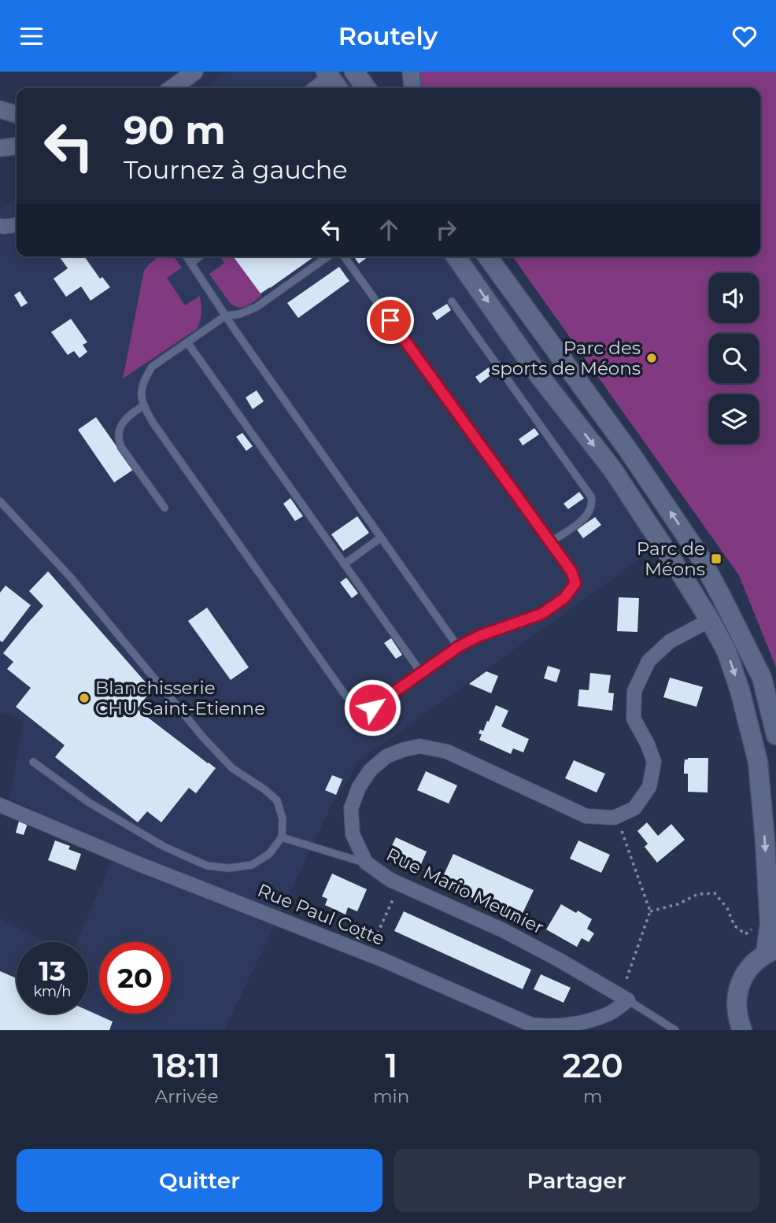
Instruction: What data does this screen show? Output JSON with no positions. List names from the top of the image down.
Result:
{
  "streets": {
    "street": ["Rue Mario Meunier", "Rue Paul Cotte"]
  },
  "crossings": [
    ["Rue Mario Meunier", "Rue Paul Cotte"]
  ],
  "places": {
    "other": ["Parc des sports de Méons", "Blanchisserie CHU Saint-Etienne"],
    "transit": ["Parc de Méons"]
  },
  "page": {
    "header": "Routely",
    "turn": ["90 m", "Tournez à gauche"],
    "speed": "13 km/h",
    "limit": "20",
    "eta": [
      "18:11",
      "Arrivée",
      "1",
      "min",
      "220",
      "m"
    ],
    "buttons": ["Quitter", "Partager"]
  }
}
